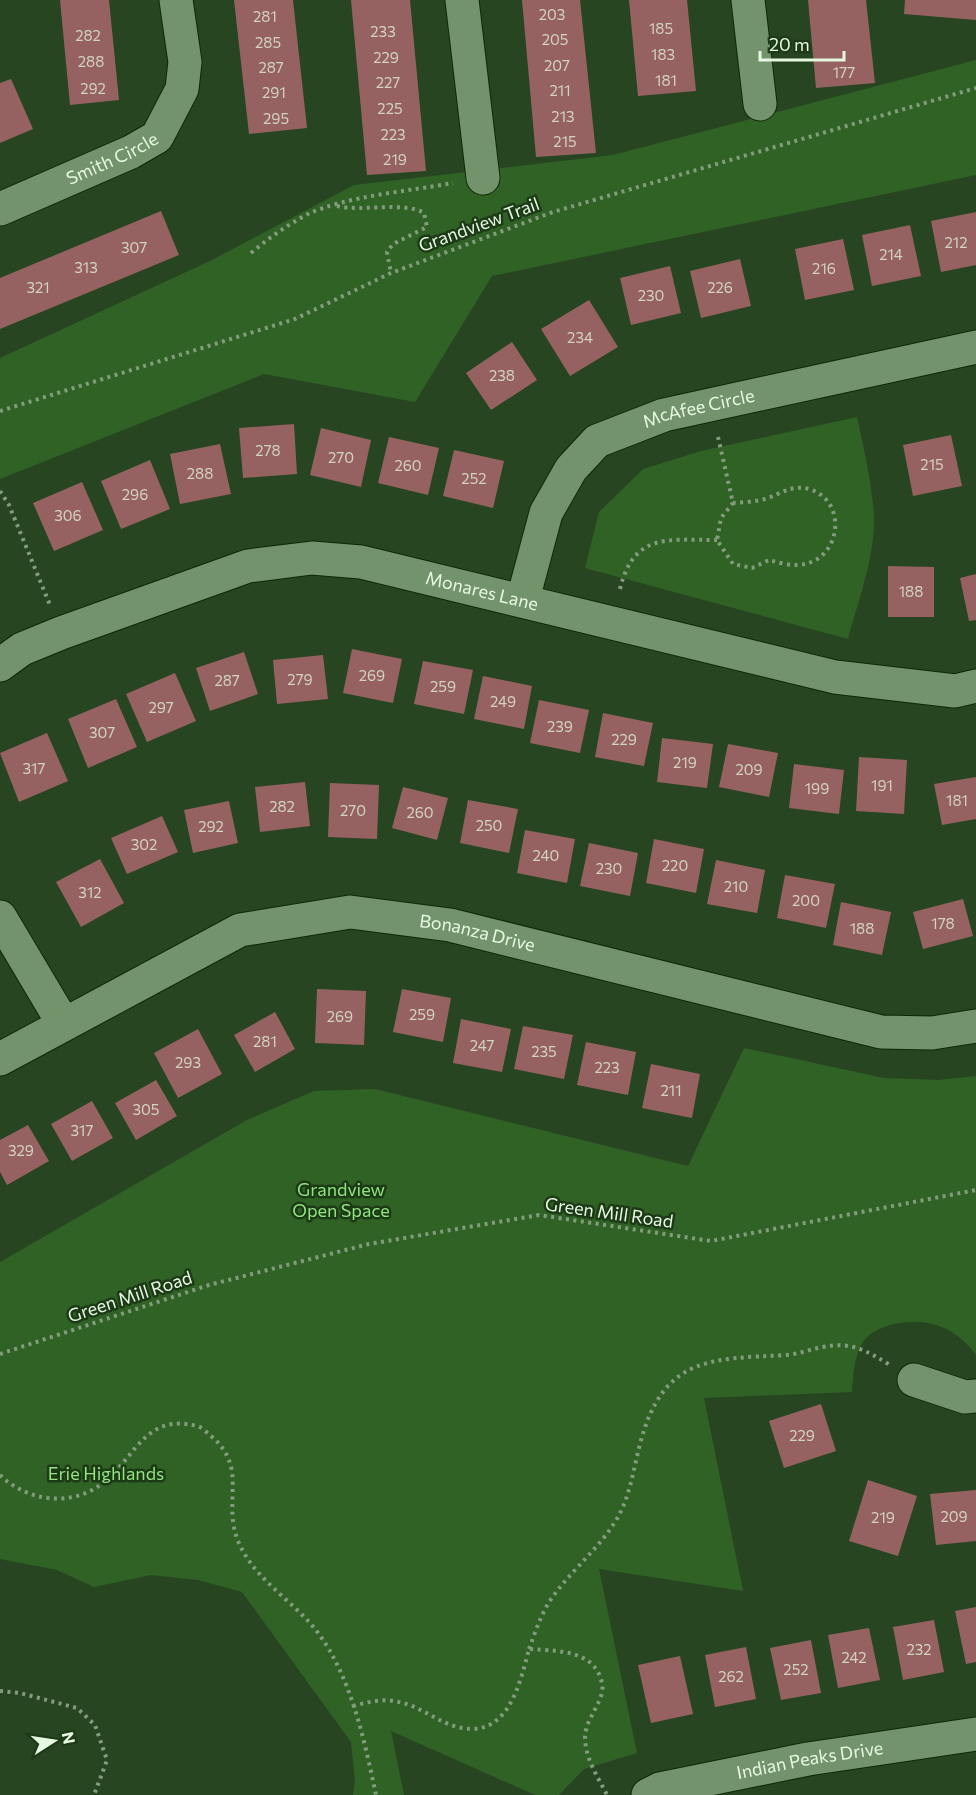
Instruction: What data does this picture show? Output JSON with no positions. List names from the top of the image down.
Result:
{
  "streets": {
    "street": [
      "Smith Circle",
      "McAfee Circle",
      "Monares Lane",
      "Bonanza Drive",
      "Indian Peaks Drive"
    ],
    "path": ["Grandview Trail", "Green Mill Road"]
  },
  "crossings": [
    ["McAfee Circle", "Monares Lane"]
  ],
  "parks": ["Grandview Open Space", "Erie Highlands"],
  "house_numbers": [
    "203",
    "281",
    "185",
    "233",
    "282",
    "205",
    "285",
    "183",
    "229",
    "288",
    "207",
    "287",
    "177",
    "181",
    "227",
    "292",
    "211",
    "291",
    "225",
    "213",
    "295",
    "223",
    "215",
    "219",
    "212",
    "307",
    "214",
    "313",
    "216",
    "321",
    "226",
    "230",
    "234",
    "238",
    "278",
    "270",
    "215",
    "260",
    "288",
    "252",
    "296",
    "306",
    "188",
    "269",
    "279",
    "287",
    "259",
    "249",
    "297",
    "239",
    "307",
    "229",
    "219",
    "317",
    "209",
    "191",
    "199",
    "181",
    "282",
    "270",
    "260",
    "250",
    "292",
    "302",
    "240",
    "220",
    "230",
    "210",
    "312",
    "200",
    "178",
    "188",
    "259",
    "269",
    "281",
    "247",
    "235",
    "293",
    "223",
    "211",
    "305",
    "317",
    "329",
    "229",
    "209",
    "219",
    "232",
    "242",
    "252",
    "262"
  ],
  "scale_bar": "20 m",
  "north": "right"
}
